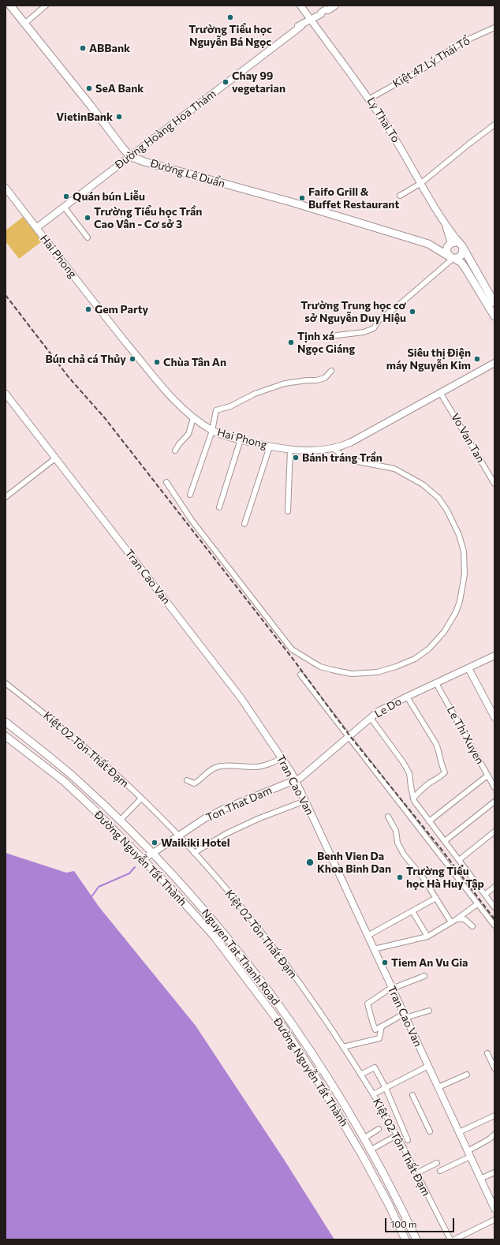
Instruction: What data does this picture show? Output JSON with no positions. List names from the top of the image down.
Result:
{
  "streets": {
    "main road": ["Đường Lê Duẩn", "Đường Nguyễn Tất Thành", "Nguyen Tat Thanh Road"],
    "street": [
      "Kiệt 47 Lý Thái Tổ",
      "Ly Thai To",
      "Đường Hoàng Hoa Thám",
      "Hai Phong",
      "Vo Van Tan",
      "Tran Cao Van",
      "Le Do",
      "Le Thi Xuyen",
      "Kiệt 02 Tôn Thất Đạm",
      "Ton That Dam"
    ]
  },
  "crossings": [
    ["Kiệt 47 Lý Thái Tổ", "Ly Thai To"],
    ["Ly Thai To", "Đường Hoàng Hoa Thám"],
    ["Đường Hoàng Hoa Thám", "Đường Lê Duẩn"],
    ["Đường Hoàng Hoa Thám", "Hai Phong"],
    ["Hai Phong", "Vo Van Tan"],
    ["Tran Cao Van", "Le Do"],
    ["Tran Cao Van", "Ton That Dam"],
    ["Le Do", "Le Thi Xuyen"],
    ["Le Do", "Ton That Dam"],
    ["Kiệt 02 Tôn Thất Đạm", "Ton That Dam"],
    ["Ton That Dam", "Đường Nguyễn Tất Thành"],
    ["Ton That Dam", "Nguyen Tat Thanh Road"]
  ],
  "places": [
    "Trường Tiểu học Nguyễn Bá Ngọc",
    "ABBank",
    "Chay 99 vegetarian",
    "SeA Bank",
    "VietinBank",
    "Quán bún Liễu",
    "Faifo Grill & Buffet Restaurant",
    "Trường Tiểu học Trần Cao Vân - Cơ sở 3",
    "Gem Party",
    "Trường Trung học cơ sở Nguyễn Duy Hiệu",
    "Tịnh xá Ngọc Giáng",
    "Bún chả cá Thủy",
    "Siêu thị Điện máy Nguyễn Kim",
    "Chùa Tân An",
    "Bánh tráng Trần",
    "Waikiki Hotel",
    "Benh Vien Da Khoa Binh Dan",
    "Trường Tiểu học Hà Huy Tập",
    "Tiem An Vu Gia"
  ],
  "scale_bar": "100 m"
}
